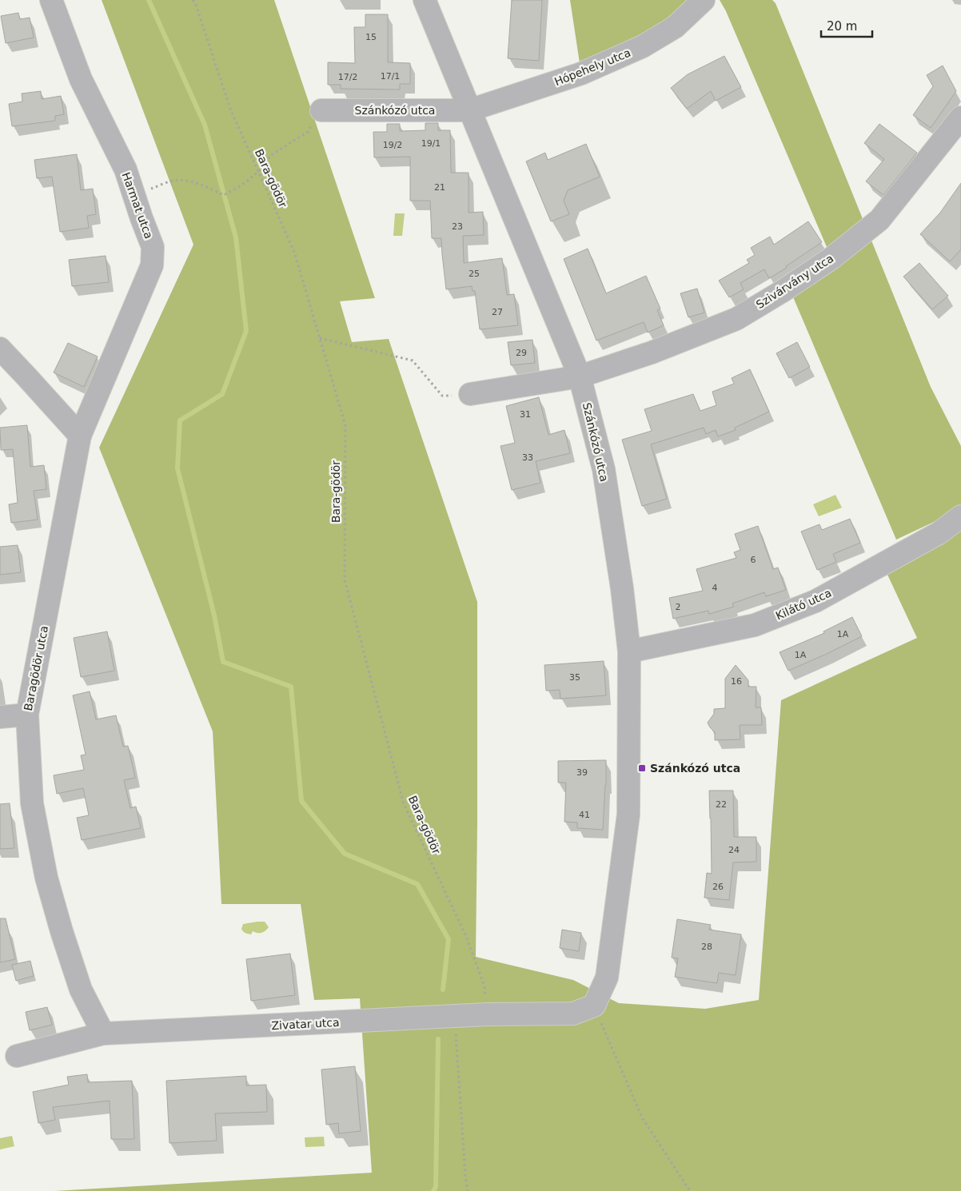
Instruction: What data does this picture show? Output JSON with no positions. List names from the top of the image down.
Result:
{
  "streets": {
    "street": [
      "Hópehely utca",
      "Szánkózó utca",
      "Harmat utca",
      "Szivárvány utca",
      "Kilátó utca",
      "Baragödör utca",
      "Zivatar utca"
    ],
    "path": ["Bara-gödör"]
  },
  "crossings": [
    ["Hópehely utca", "Szánkózó utca"],
    ["Szánkózó utca", "Szivárvány utca"],
    ["Szánkózó utca", "Kilátó utca"],
    ["Szánkózó utca", "Zivatar utca"],
    ["Harmat utca", "Baragödör utca"],
    ["Baragödör utca", "Zivatar utca"]
  ],
  "places": {
    "transit": ["Szánkózó utca"]
  },
  "house_numbers": [
    "15",
    "17/1",
    "17/2",
    "19/1",
    "19/2",
    "21",
    "23",
    "25",
    "27",
    "29",
    "31",
    "33",
    "6",
    "4",
    "2",
    "1A",
    "1A",
    "35",
    "16",
    "39",
    "22",
    "41",
    "24",
    "26",
    "28"
  ],
  "scale_bar": "20 m"
}
